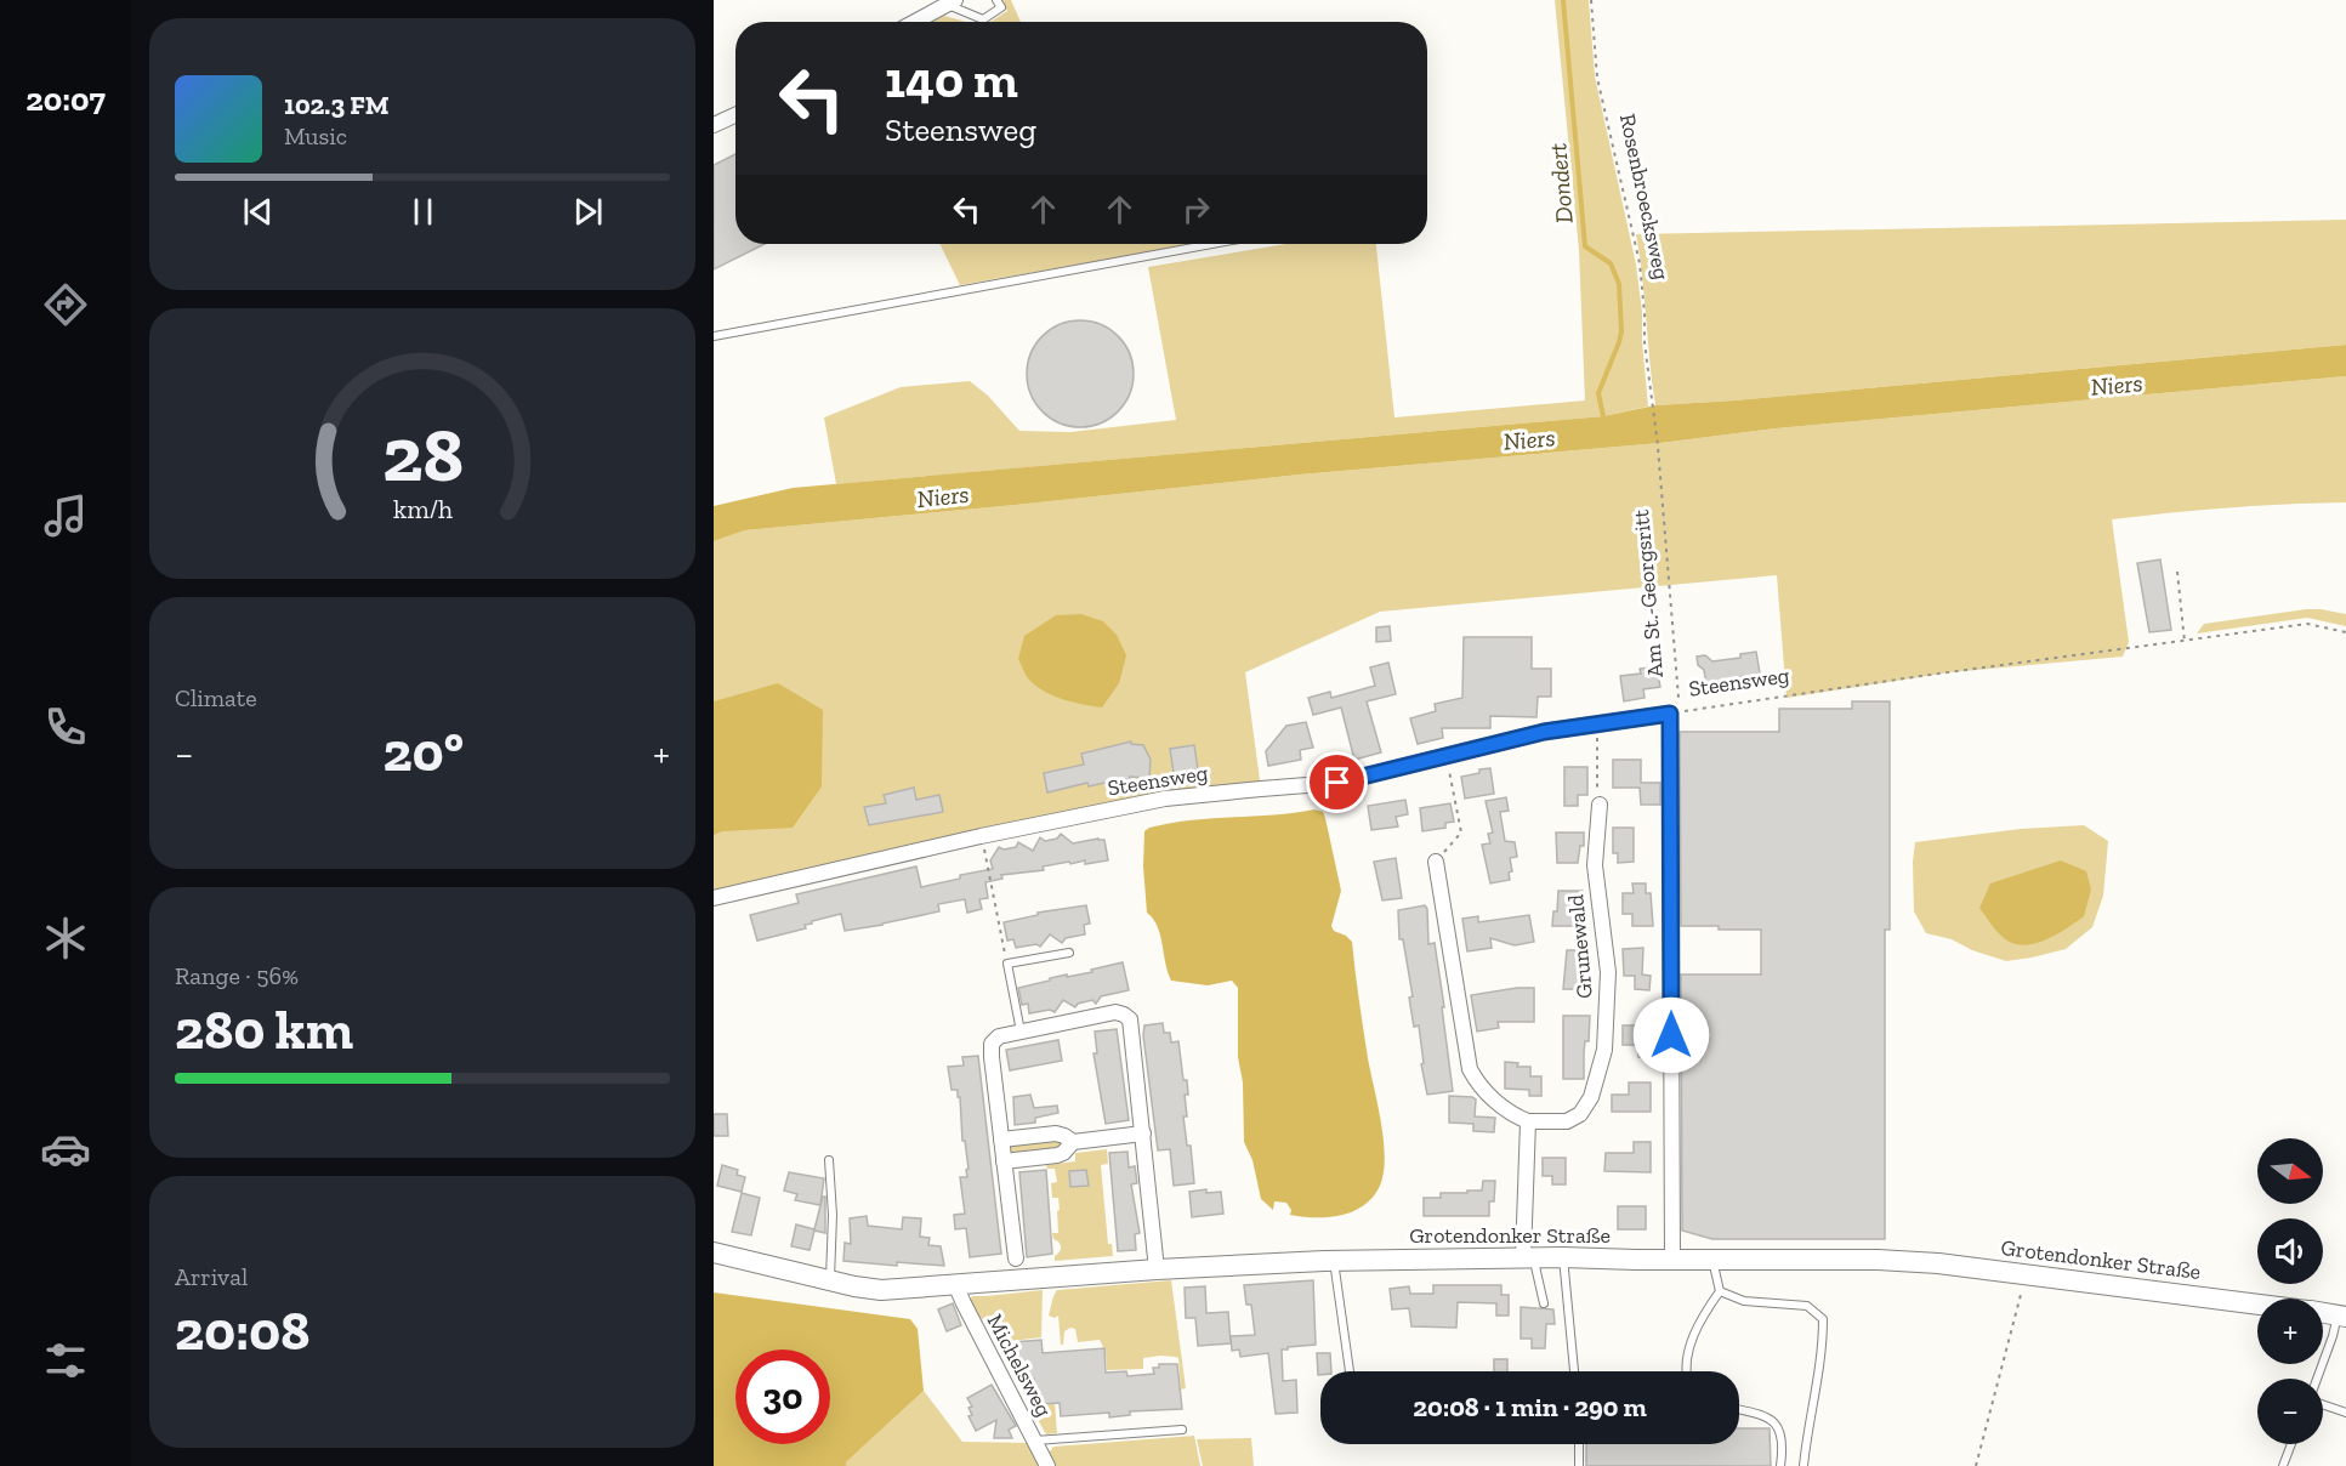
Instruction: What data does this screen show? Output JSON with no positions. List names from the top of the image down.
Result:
{
  "streets": {
    "main road": ["Grotendonker Straße"],
    "street": ["Steensweg", "Grunewald", "Michelsweg"],
    "path": ["Rosenbroecksweg", "Am St.-Georgsritt"]
  },
  "crossings": [
    ["Rosenbroecksweg", "Am St.-Georgsritt"],
    ["Am St.-Georgsritt", "Steensweg"],
    ["Grotendonker Straße", "Michelsweg"]
  ],
  "water": ["Dondert", "Niers"],
  "north": "right",
  "page": {
    "tabs": "20:07",
    "turn": ["140 m", "Steensweg"],
    "song": ["102.3 FM", "Music"],
    "tile": [
      "Climate",
      ["Range · 56%", "280 km"],
      ["Arrival", "20:08"]
    ],
    "heat": ["−", "20°", "+"],
    "map_buttons": ["+", "−"],
    "limit": "30",
    "trip": "20:08 · 1 min · 290 m",
    "gauge": ["28", "km/h"]
  }
}
